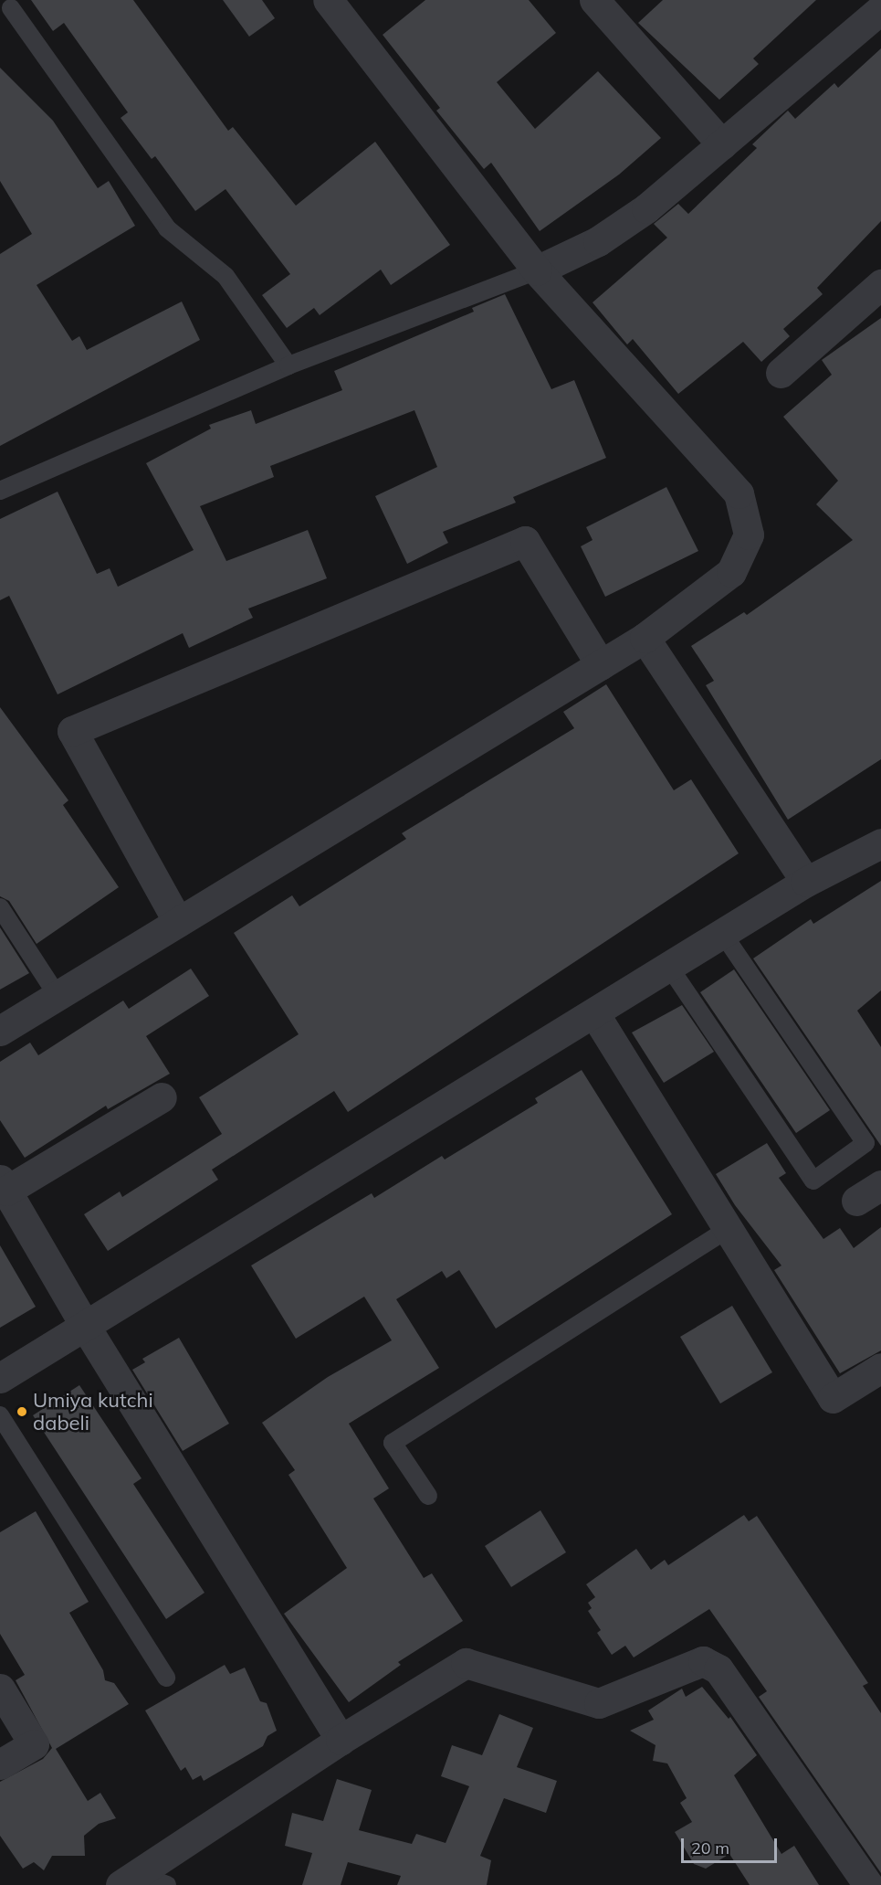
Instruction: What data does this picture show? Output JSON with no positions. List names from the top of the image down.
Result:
{
  "places": ["Umiya kutchi dabeli"],
  "scale_bar": "20 m"
}
